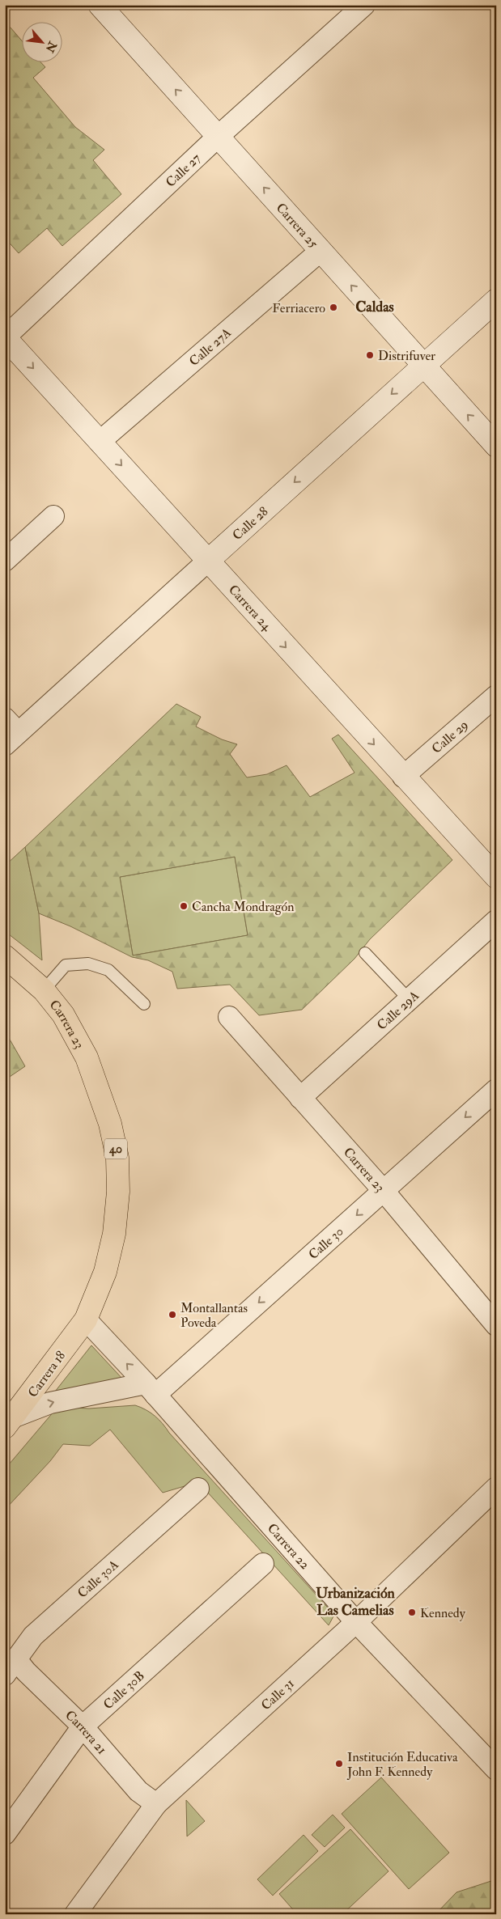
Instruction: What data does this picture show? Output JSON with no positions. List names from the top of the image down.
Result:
{
  "streets": {
    "highway": ["Carrera 23", "40", "Carrera 18"],
    "street": [
      "Calle 27",
      "Carrera 25",
      "Calle 27A",
      "Calle 28",
      "Carrera 24",
      "Calle 29",
      "Calle 29A",
      "Calle 30",
      "Carrera 22",
      "Calle 30A",
      "Calle 30B",
      "Calle 31",
      "Carrera 21"
    ]
  },
  "crossings": [
    ["Calle 27", "Carrera 25"],
    ["Calle 27", "Carrera 24"],
    ["Carrera 25", "Calle 27A"],
    ["Carrera 25", "Calle 28"],
    ["Calle 27A", "Carrera 24"],
    ["Calle 28", "Carrera 24"],
    ["Carrera 24", "Calle 29"],
    ["Calle 29A", "Carrera 23"],
    ["Carrera 23", "Calle 30"],
    ["Carrera 23", "Carrera 18"],
    ["Carrera 23", "Carrera 22"],
    ["Calle 30", "Carrera 22"],
    ["Carrera 18", "Carrera 22"],
    ["Carrera 22", "Calle 31"],
    ["Calle 30A", "Carrera 21"],
    ["Calle 30B", "Carrera 21"],
    ["Calle 31", "Carrera 21"]
  ],
  "one_way": [
    "Carrera 25",
    "Calle 28",
    "Carrera 24",
    "Calle 30"
  ],
  "districts": ["Caldas", "Urbanización Las Camelias"],
  "places": [
    "Ferriacero",
    "Distrifuver",
    "Cancha Mondragón",
    "Montallantas Poveda",
    "Kennedy",
    "Institución Educativa John F. Kennedy"
  ],
  "north": "bottom right"
}
